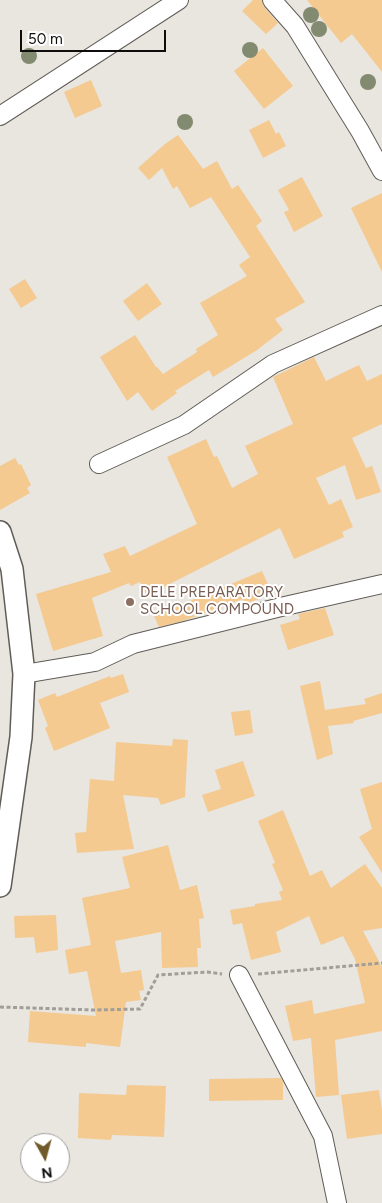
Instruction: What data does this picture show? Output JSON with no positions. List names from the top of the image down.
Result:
{
  "places": ["DELE PREPARATORY SCHOOL COMPOUND"],
  "scale_bar": "50 m",
  "north": "bottom"
}
